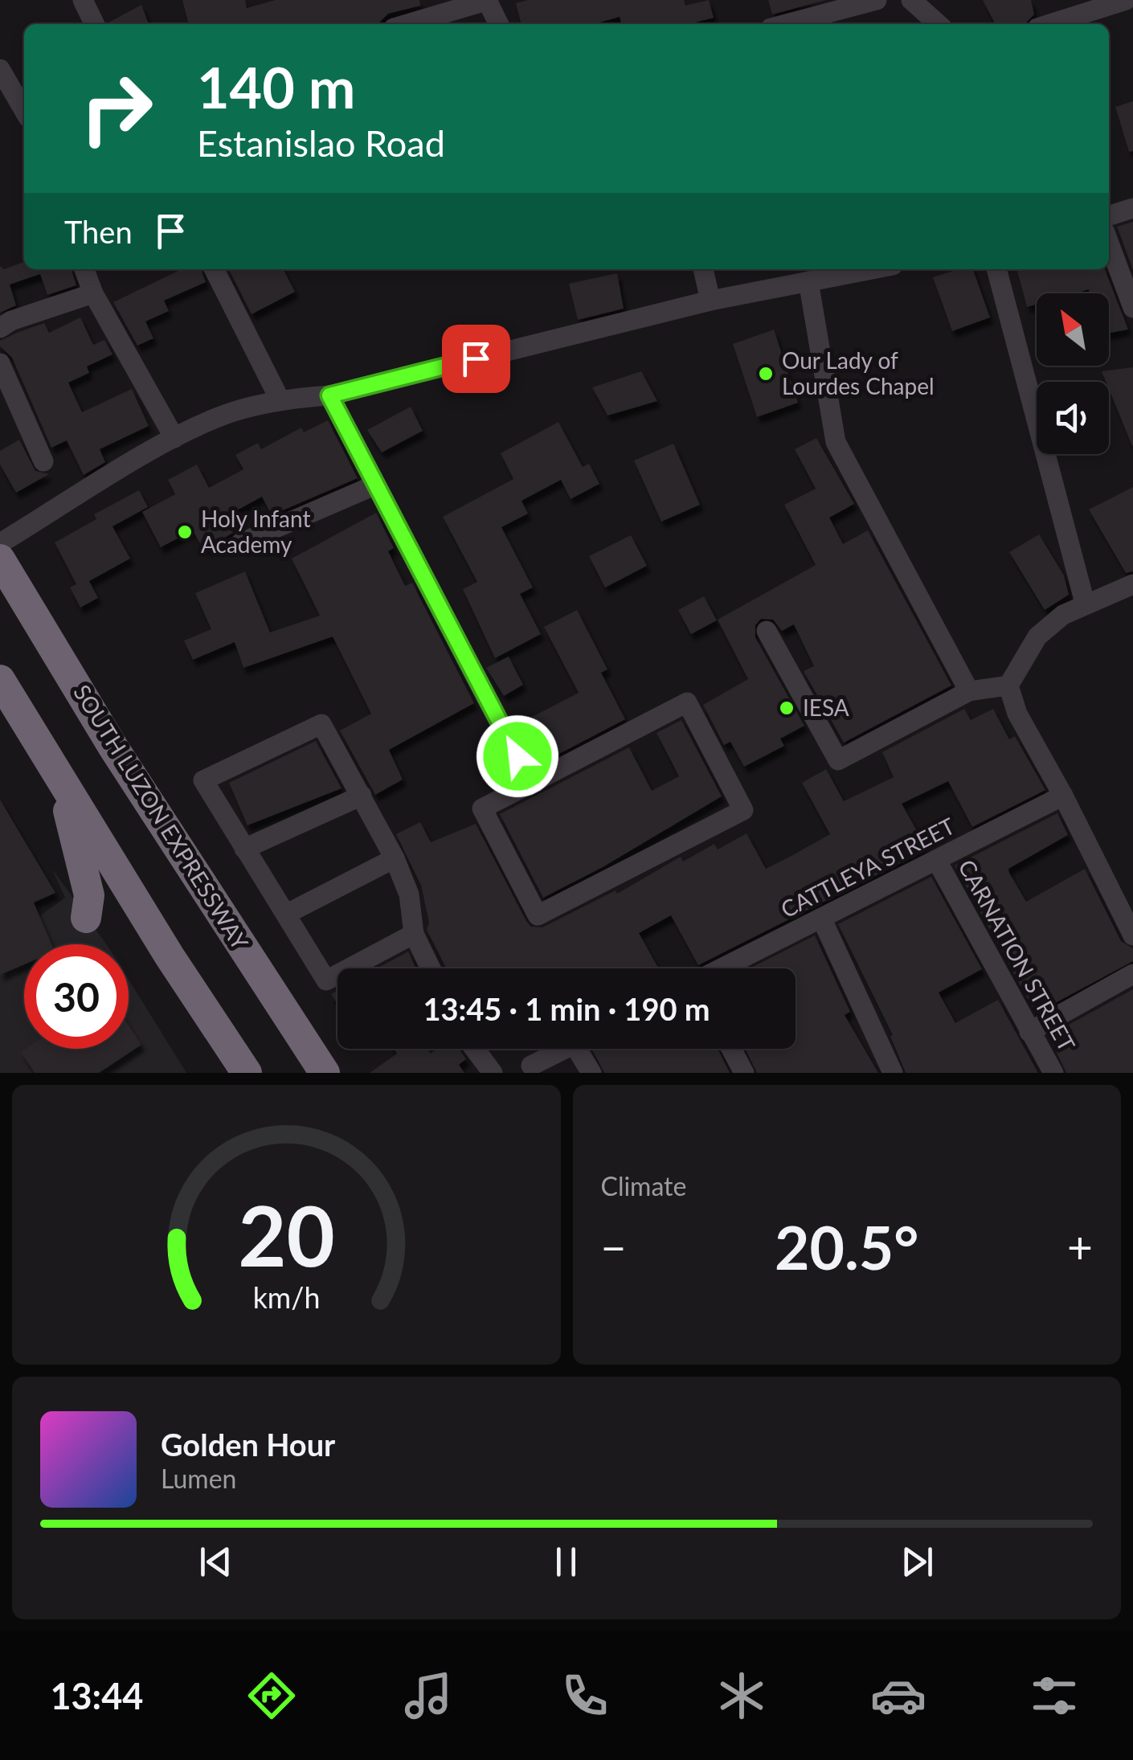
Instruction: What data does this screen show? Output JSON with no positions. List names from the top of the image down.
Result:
{
  "streets": {
    "highway": ["SOUTH LUZON EXPRESSWAY"],
    "street": ["CATTLEYA STREET", "CARNATION STREET"]
  },
  "crossings": [
    ["CATTLEYA STREET", "CARNATION STREET"]
  ],
  "places": ["Our Lady of Lourdes Chapel", "Holy Infant Academy", "IESA"],
  "north": "top left",
  "page": {
    "turn": ["140 m", "Estanislao Road"],
    "then": "Then",
    "limit": "30",
    "trip": "13:45 · 1 min · 190 m",
    "tile": "Climate",
    "heat": ["−", "20.5°", "+"],
    "song": ["Golden Hour", "Lumen"],
    "tabs": "13:44",
    "gauge": ["20", "km/h"]
  }
}
